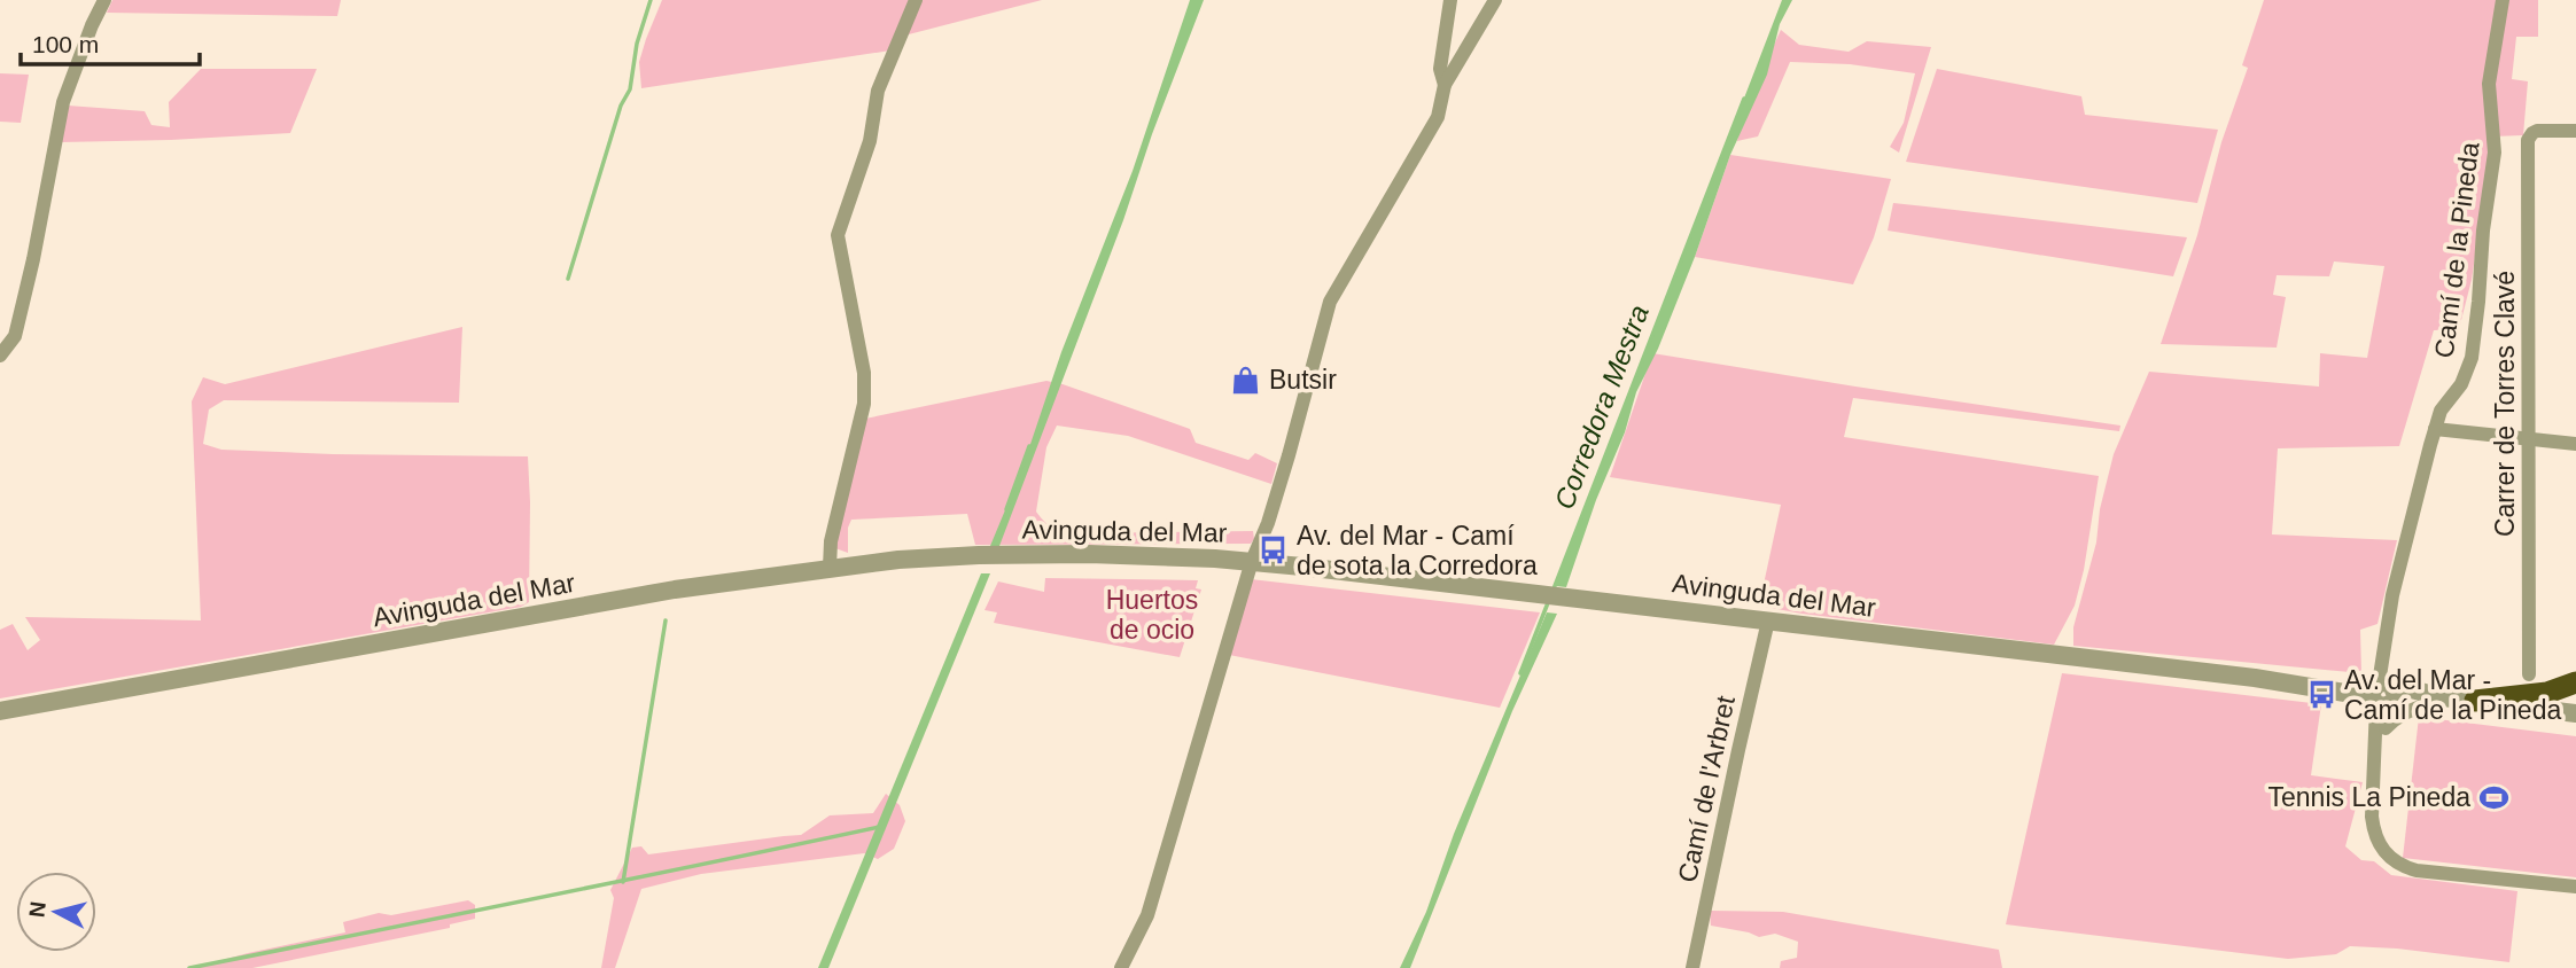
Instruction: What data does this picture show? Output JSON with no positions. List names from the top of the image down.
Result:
{
  "streets": {
    "street": [
      "Camí de la Pineda",
      "Carrer de Torres Clavé",
      "Avinguda del Mar",
      "Camí de l'Arbret"
    ]
  },
  "crossings": [
    ["Camí de la Pineda", "Avinguda del Mar"],
    ["Avinguda del Mar", "Camí de l'Arbret"]
  ],
  "water": ["Corredora Mestra"],
  "parks": ["Huertos de ocio"],
  "places": {
    "shop": ["Butsir"],
    "bus stop": ["Av. del Mar - Camí de sota la Corredora", "Av. del Mar - Camí de la Pineda"],
    "sports": ["Tennis La Pineda"]
  },
  "scale_bar": "100 m",
  "north": "left"
}
